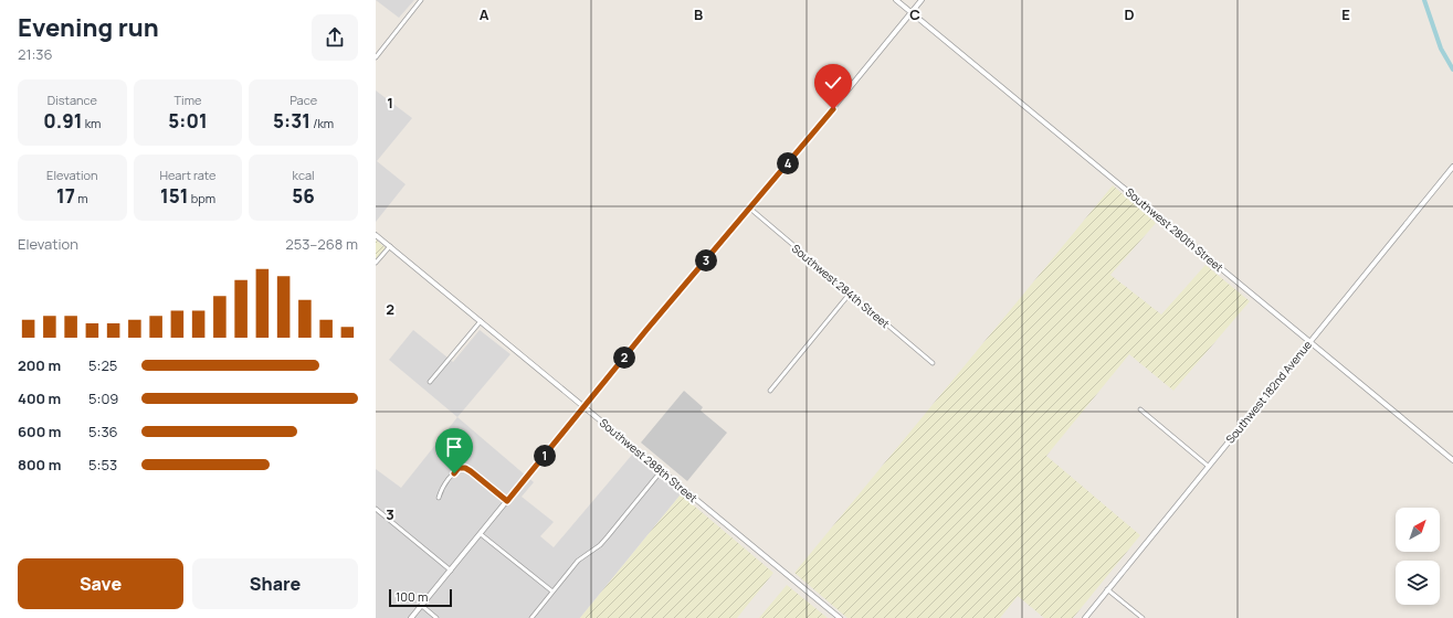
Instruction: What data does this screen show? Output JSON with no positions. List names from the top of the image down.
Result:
{
  "streets": {
    "street": [
      "Southwest 280th Street",
      "Southwest 284th Street",
      "Southwest 182nd Avenue",
      "Southwest 288th Street"
    ]
  },
  "crossings": [
    ["Southwest 280th Street", "Southwest 182nd Avenue"]
  ],
  "scale_bar": "100 m",
  "north": "top right",
  "page": {
    "heading": ["Evening run", "21:36"],
    "stats": [
      ["Distance", "0.91 km"],
      ["Time", "5:01"],
      ["Pace", "5:31 /km"],
      ["Elevation", "17 m"],
      ["Heart rate", "151 bpm"],
      ["kcal", "56"]
    ],
    "pins": [
      "4",
      "3",
      "2",
      "1"
    ],
    "chart": ["Elevation", "253–268 m"],
    "list": [
      {
        "name": "200 m",
        "note": "5:25"
      },
      {
        "name": "400 m",
        "note": "5:09"
      },
      {
        "name": "600 m",
        "note": "5:36"
      },
      {
        "name": "800 m",
        "note": "5:53"
      }
    ],
    "buttons": ["Save", "Share"],
    "scale": "100 m"
  },
  "grid": {
    "columns": [
      "A",
      "B",
      "C",
      "D",
      "E"
    ],
    "rows": ["1", "2", "3"]
  }
}
